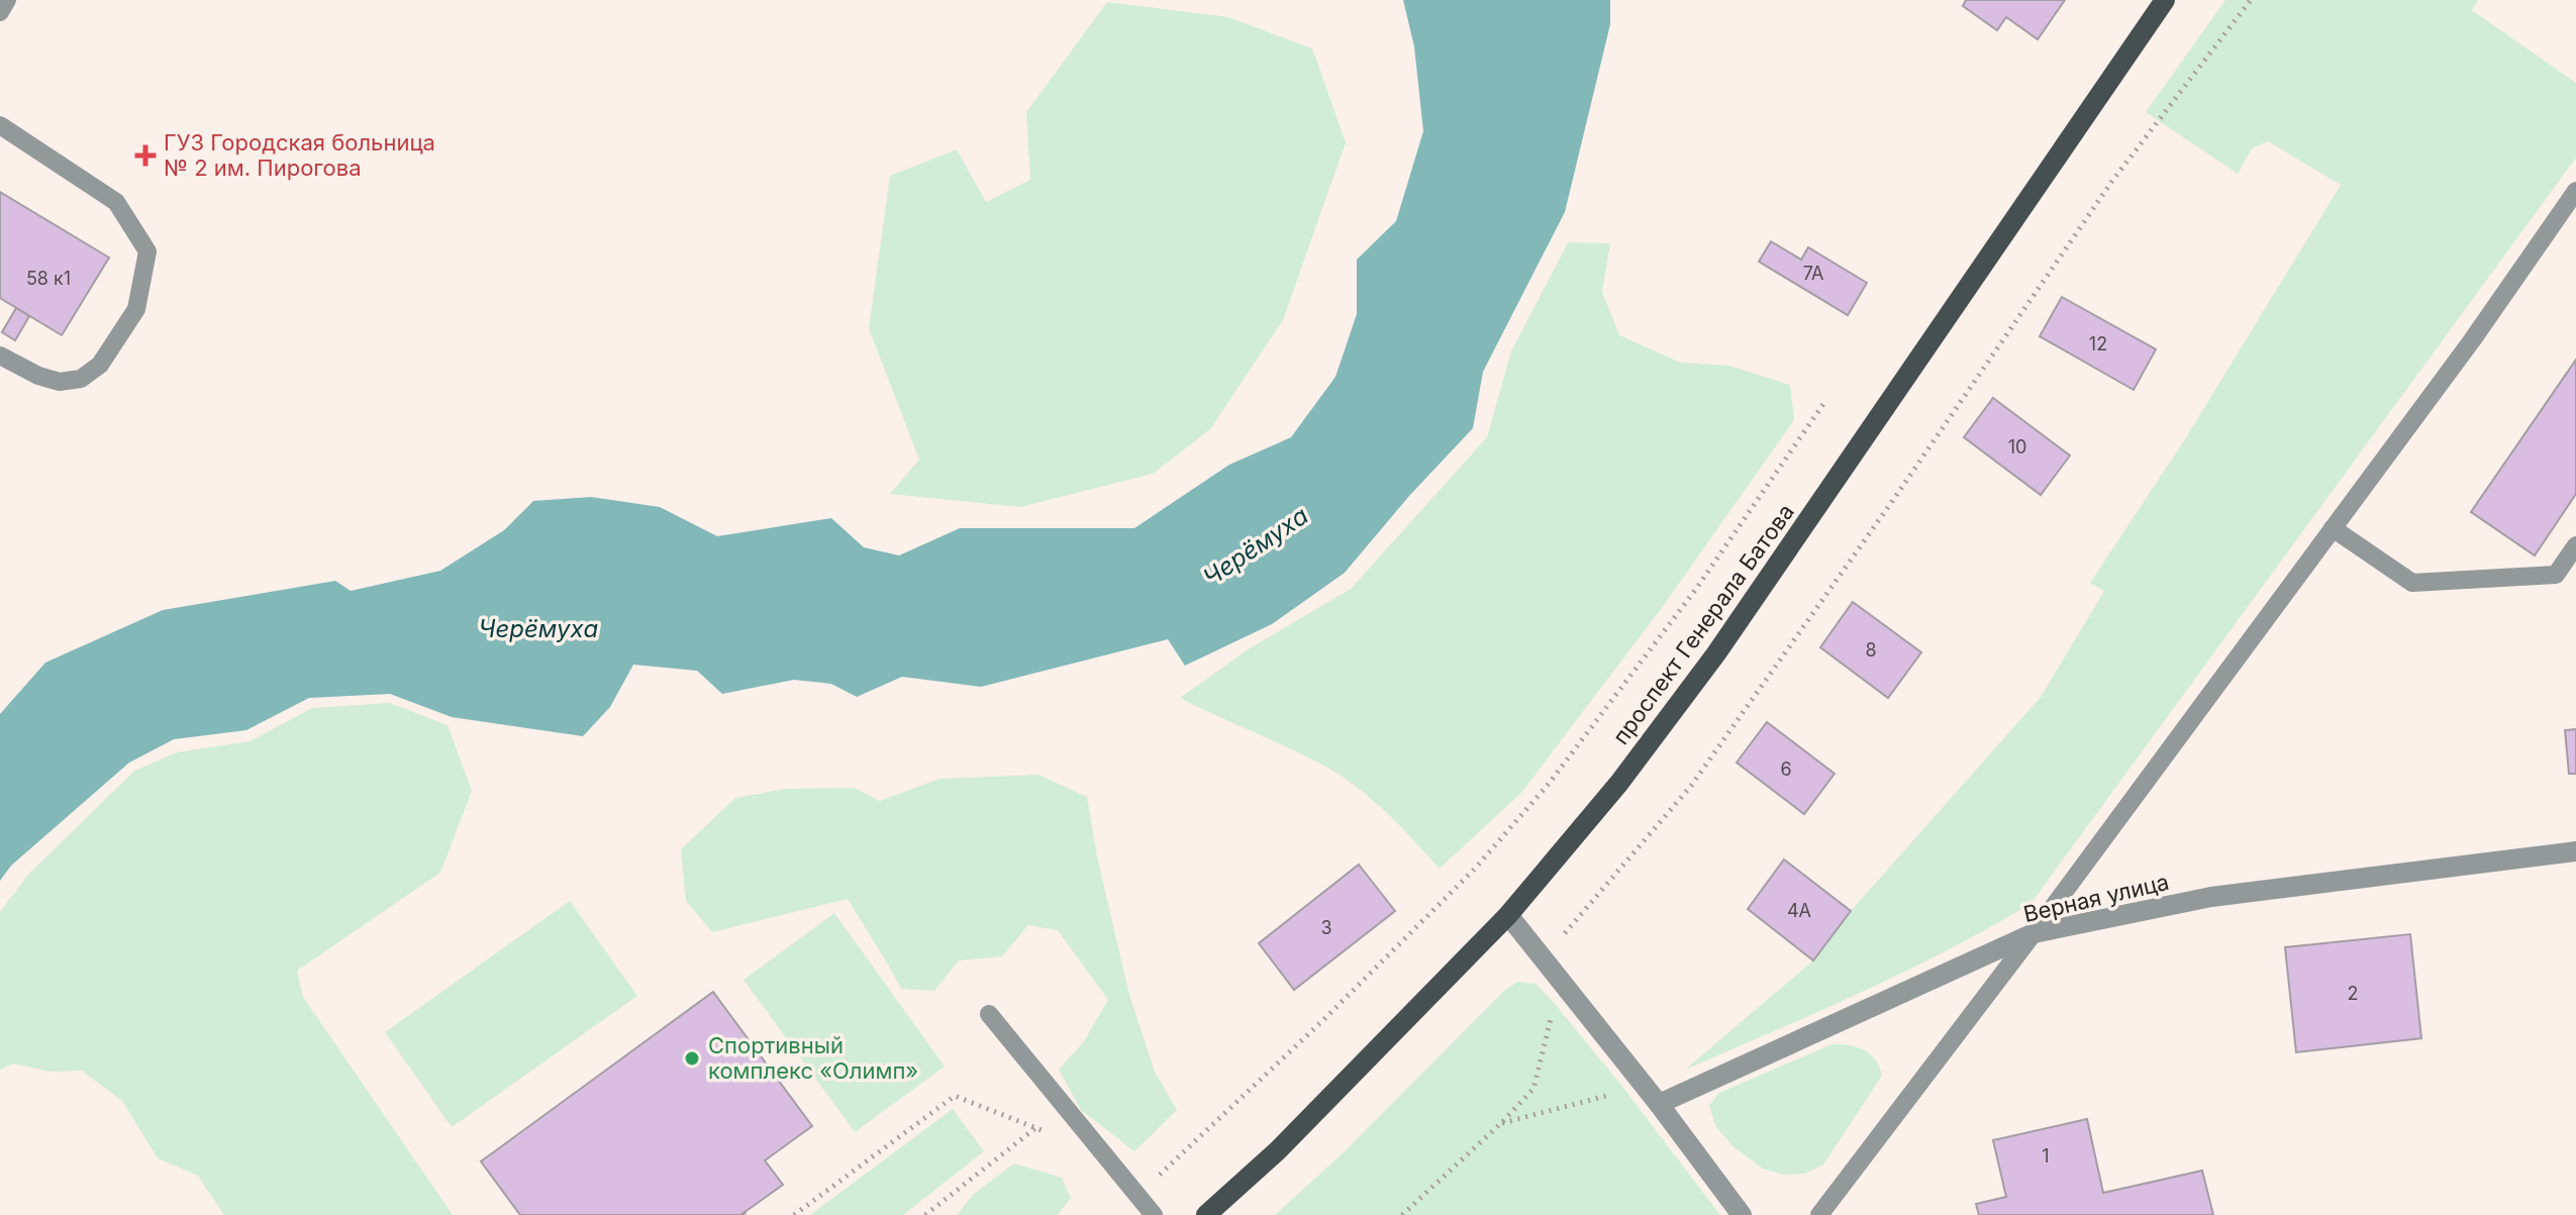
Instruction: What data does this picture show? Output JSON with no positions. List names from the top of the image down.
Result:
{
  "streets": {
    "main road": ["проспект Генерала Батова"],
    "street": ["Верная улица"]
  },
  "water": ["Черёмуха"],
  "places": {
    "health": ["ГУЗ Городская больница № 2 им. Пирогова"],
    "other": ["Спортивный комплекс «Олимп»"]
  },
  "house_numbers": [
    "7А",
    "58 к1",
    "12",
    "10",
    "8",
    "6",
    "4А",
    "3",
    "2",
    "1"
  ]
}
